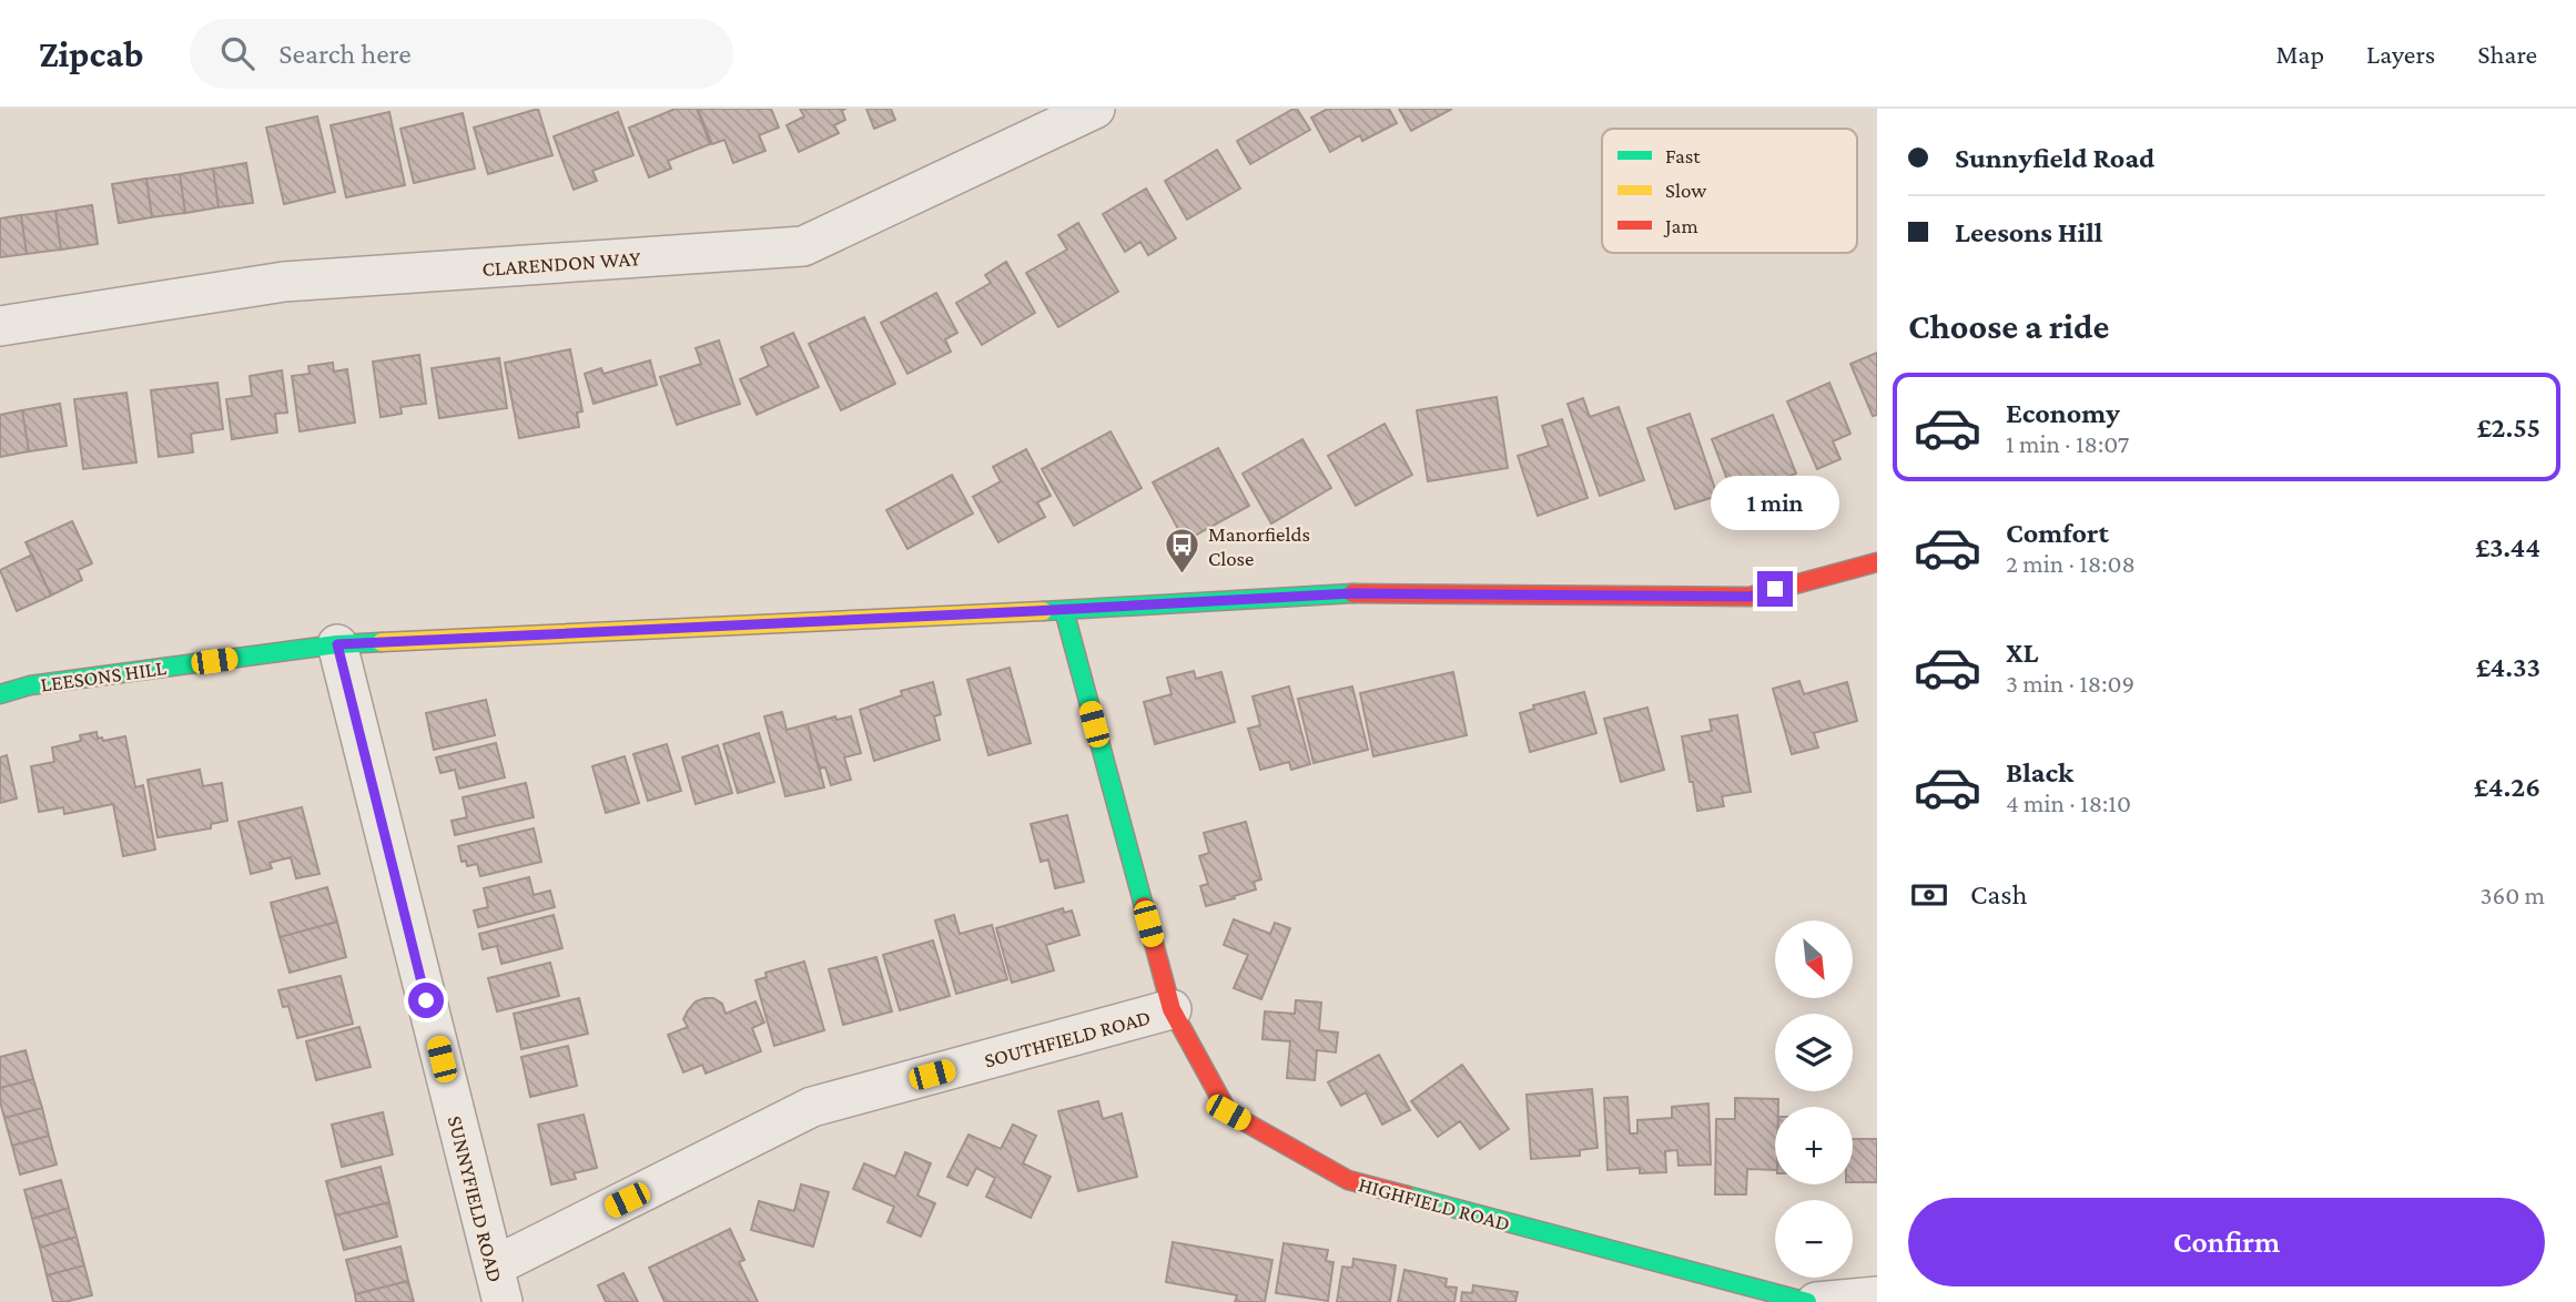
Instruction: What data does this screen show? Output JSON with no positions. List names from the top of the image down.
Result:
{
  "streets": {
    "street": [
      "CLARENDON WAY",
      "LEESONS HILL",
      "SOUTHFIELD ROAD",
      "SUNNYFIELD ROAD",
      "HIGHFIELD ROAD"
    ]
  },
  "crossings": [
    ["LEESONS HILL", "SUNNYFIELD ROAD"],
    ["LEESONS HILL", "HIGHFIELD ROAD"],
    ["SOUTHFIELD ROAD", "SUNNYFIELD ROAD"],
    ["SOUTHFIELD ROAD", "HIGHFIELD ROAD"]
  ],
  "places": {
    "bus stop": ["Manorfields Close"]
  },
  "legend": ["Fast", "Slow", "Jam"],
  "north": "bottom right",
  "page": {
    "header": "Zipcab",
    "search": "Search here",
    "nav": ["Map", "Layers", "Share"],
    "banner": ["Sunnyfield Road", "Leesons Hill"],
    "heading": "Choose a ride",
    "list": [
      {
        "name": "Economy",
        "note": "1 min · 18:07",
        "value": "£2.55"
      },
      {
        "name": "Comfort",
        "note": "2 min · 18:08",
        "value": "£3.44"
      },
      {
        "name": "XL",
        "note": "3 min · 18:09",
        "value": "£4.33"
      },
      {
        "name": "Black",
        "note": "4 min · 18:10",
        "value": "£4.26"
      }
    ],
    "bubble": "1 min",
    "pay": ["Cash", "360 m"],
    "map_buttons": ["+", "−"],
    "buttons": "Confirm"
  }
}
